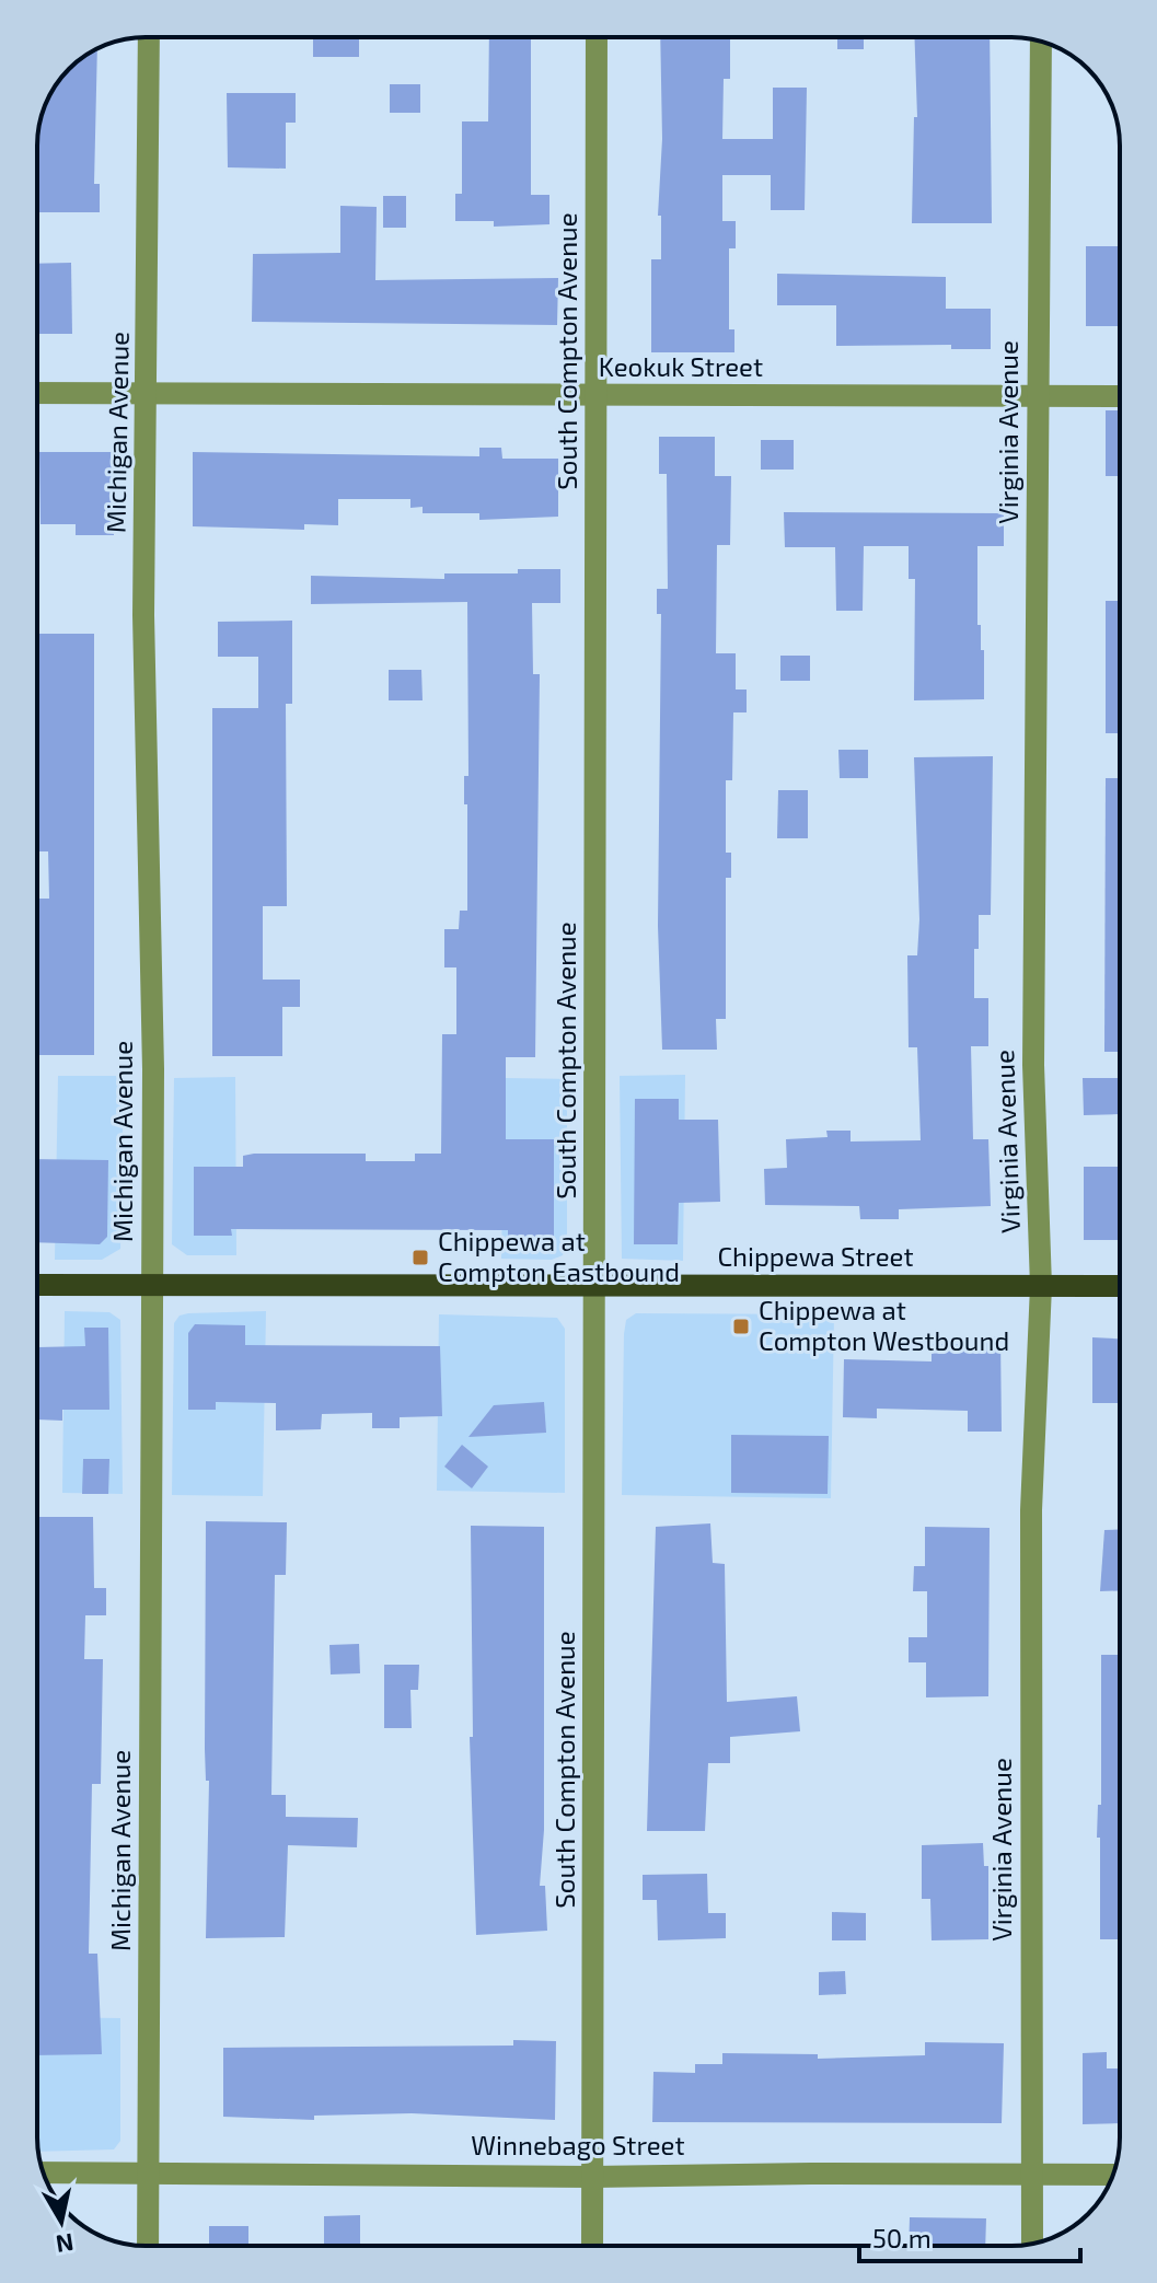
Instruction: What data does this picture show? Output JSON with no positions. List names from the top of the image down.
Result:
{
  "streets": {
    "main road": ["Chippewa Street"],
    "street": [
      "South Compton Avenue",
      "Keokuk Street",
      "Michigan Avenue",
      "Virginia Avenue",
      "Winnebago Street"
    ]
  },
  "crossings": [
    ["South Compton Avenue", "Keokuk Street"],
    ["South Compton Avenue", "Chippewa Street"],
    ["South Compton Avenue", "Winnebago Street"],
    ["Keokuk Street", "Michigan Avenue"],
    ["Keokuk Street", "Virginia Avenue"],
    ["Michigan Avenue", "Chippewa Street"],
    ["Michigan Avenue", "Winnebago Street"],
    ["Virginia Avenue", "Chippewa Street"],
    ["Virginia Avenue", "Winnebago Street"]
  ],
  "places": {
    "transit": ["Chippewa at Compton Eastbound", "Chippewa at Compton Westbound"]
  },
  "scale_bar": "50 m",
  "north": "bottom"
}
